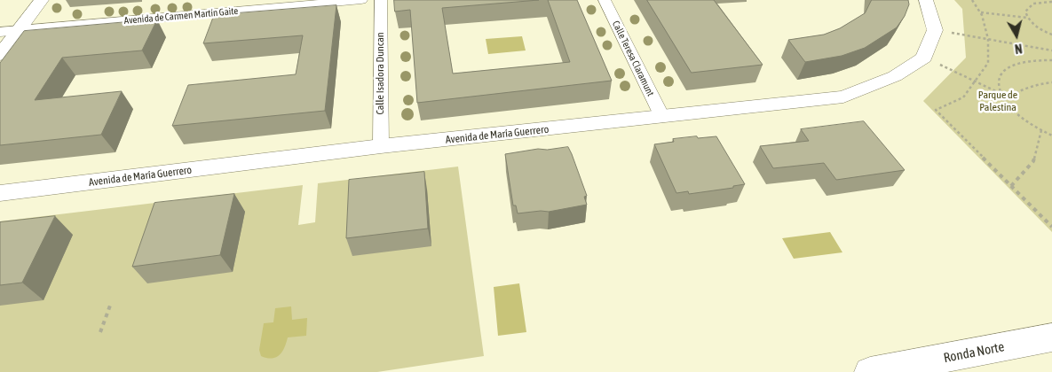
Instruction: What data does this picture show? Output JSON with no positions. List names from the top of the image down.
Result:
{
  "streets": {
    "main road": ["Ronda Norte"],
    "street": [
      "Avenida de Carmen Martín Gaite",
      "Calle Teresa Claramunt",
      "Calle Isadora Duncan",
      "Avenida de María Guerrero"
    ]
  },
  "crossings": [
    ["Calle Teresa Claramunt", "Avenida de María Guerrero"],
    ["Calle Isadora Duncan", "Avenida de María Guerrero"]
  ],
  "parks": ["Parque de Palestina"],
  "north": "bottom"
}
